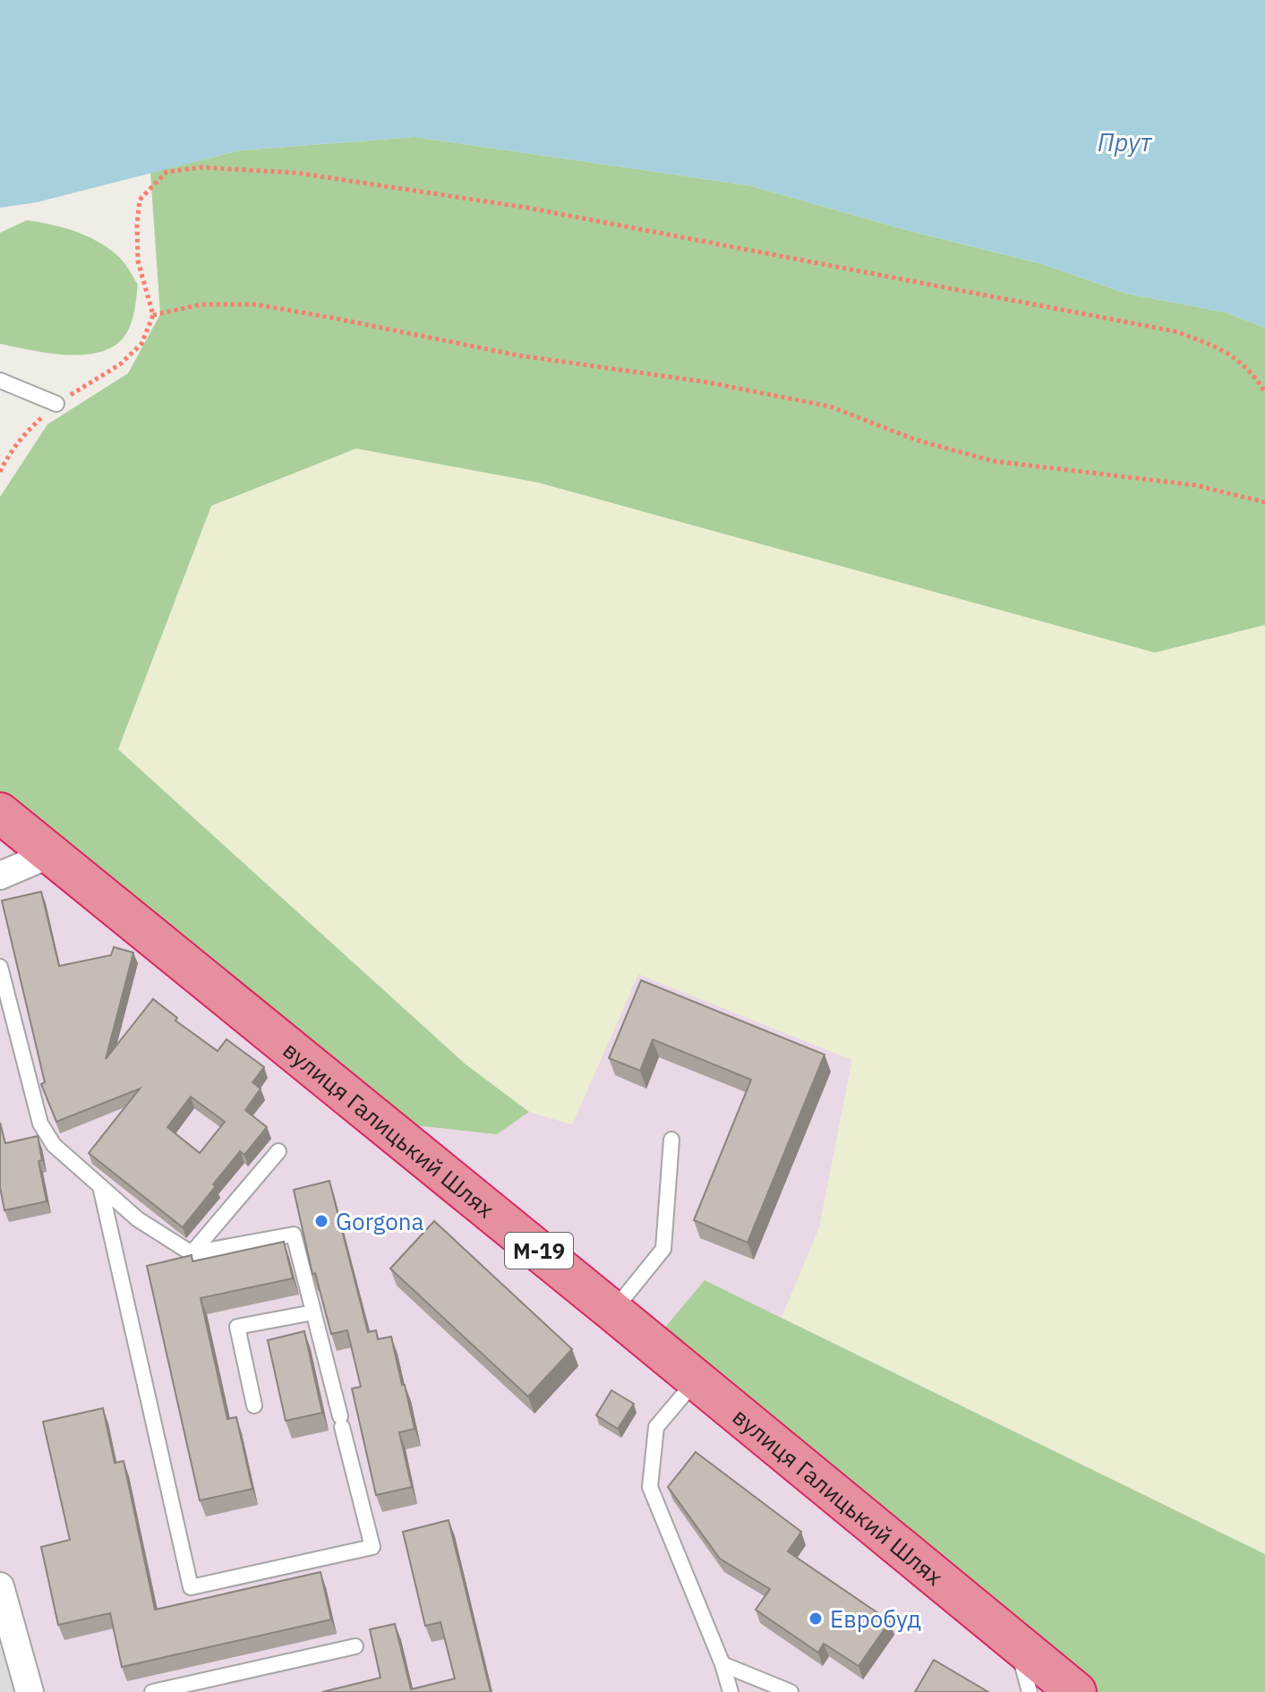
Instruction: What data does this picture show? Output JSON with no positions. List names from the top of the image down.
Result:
{
  "streets": {
    "highway": ["вулиця Галицький Шлях", "М-19"]
  },
  "water": ["Прут"],
  "places": ["Gorgona", "Евробуд"]
}
